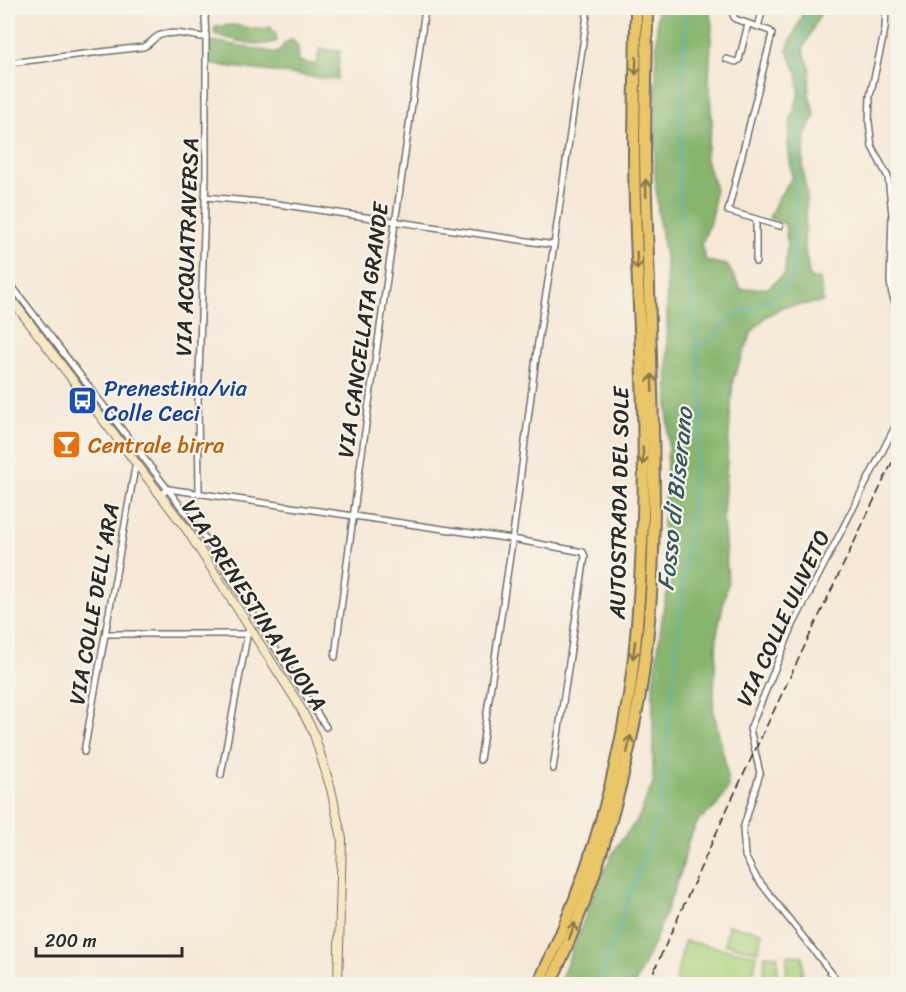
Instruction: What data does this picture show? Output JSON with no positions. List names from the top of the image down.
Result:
{
  "streets": {
    "highway": ["AUTOSTRADA DEL SOLE"],
    "main road": ["VIA PRENESTINA NUOVA"],
    "street": [
      "VIA ACQUATRAVERSA",
      "VIA CANCELLATA GRANDE",
      "VIA COLLE DELL'ARA",
      "VIA COLLE ULIVETO"
    ]
  },
  "crossings": [
    ["VIA COLLE DELL'ARA", "VIA PRENESTINA NUOVA"]
  ],
  "water": ["Fosso di Biserano"],
  "places": {
    "bus stop": ["Prenestina/via Colle Ceci"],
    "bar": ["Centrale birra"]
  },
  "scale_bar": "200 m"
}
